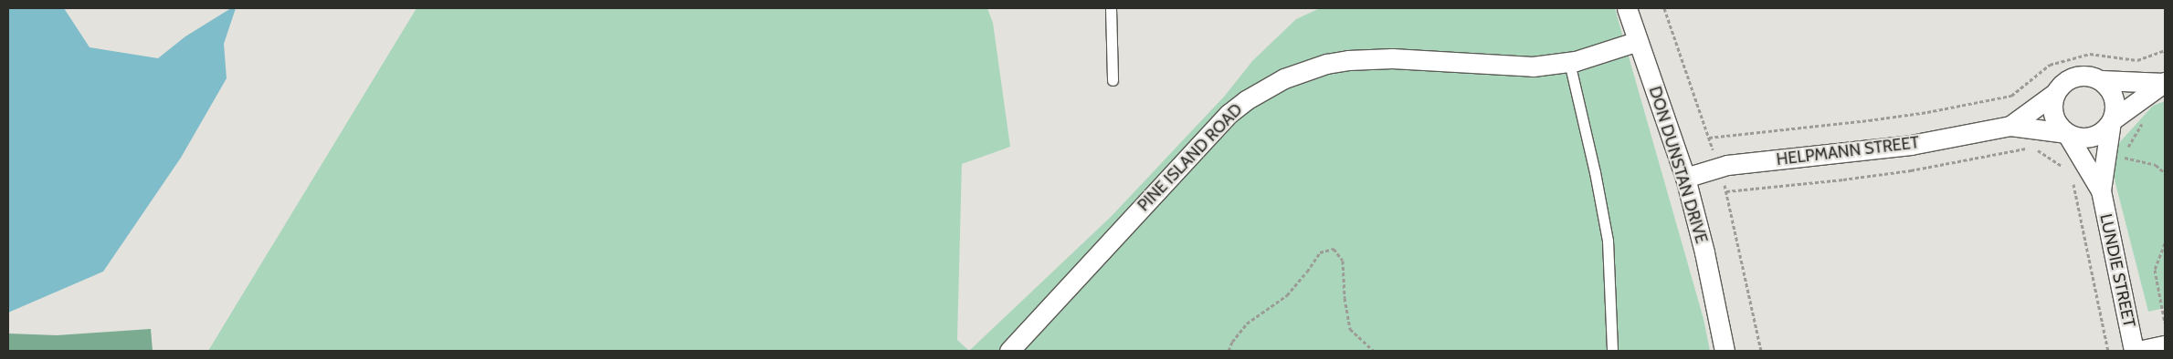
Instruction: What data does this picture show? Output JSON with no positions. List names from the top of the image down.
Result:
{
  "streets": {
    "street": [
      "HELPMANN STREET",
      "PINE ISLAND ROAD",
      "DON DUNSTAN DRIVE",
      "LUNDIE STREET"
    ]
  },
  "crossings": [
    ["HELPMANN STREET", "DON DUNSTAN DRIVE"],
    ["HELPMANN STREET", "LUNDIE STREET"],
    ["PINE ISLAND ROAD", "DON DUNSTAN DRIVE"]
  ]
}
